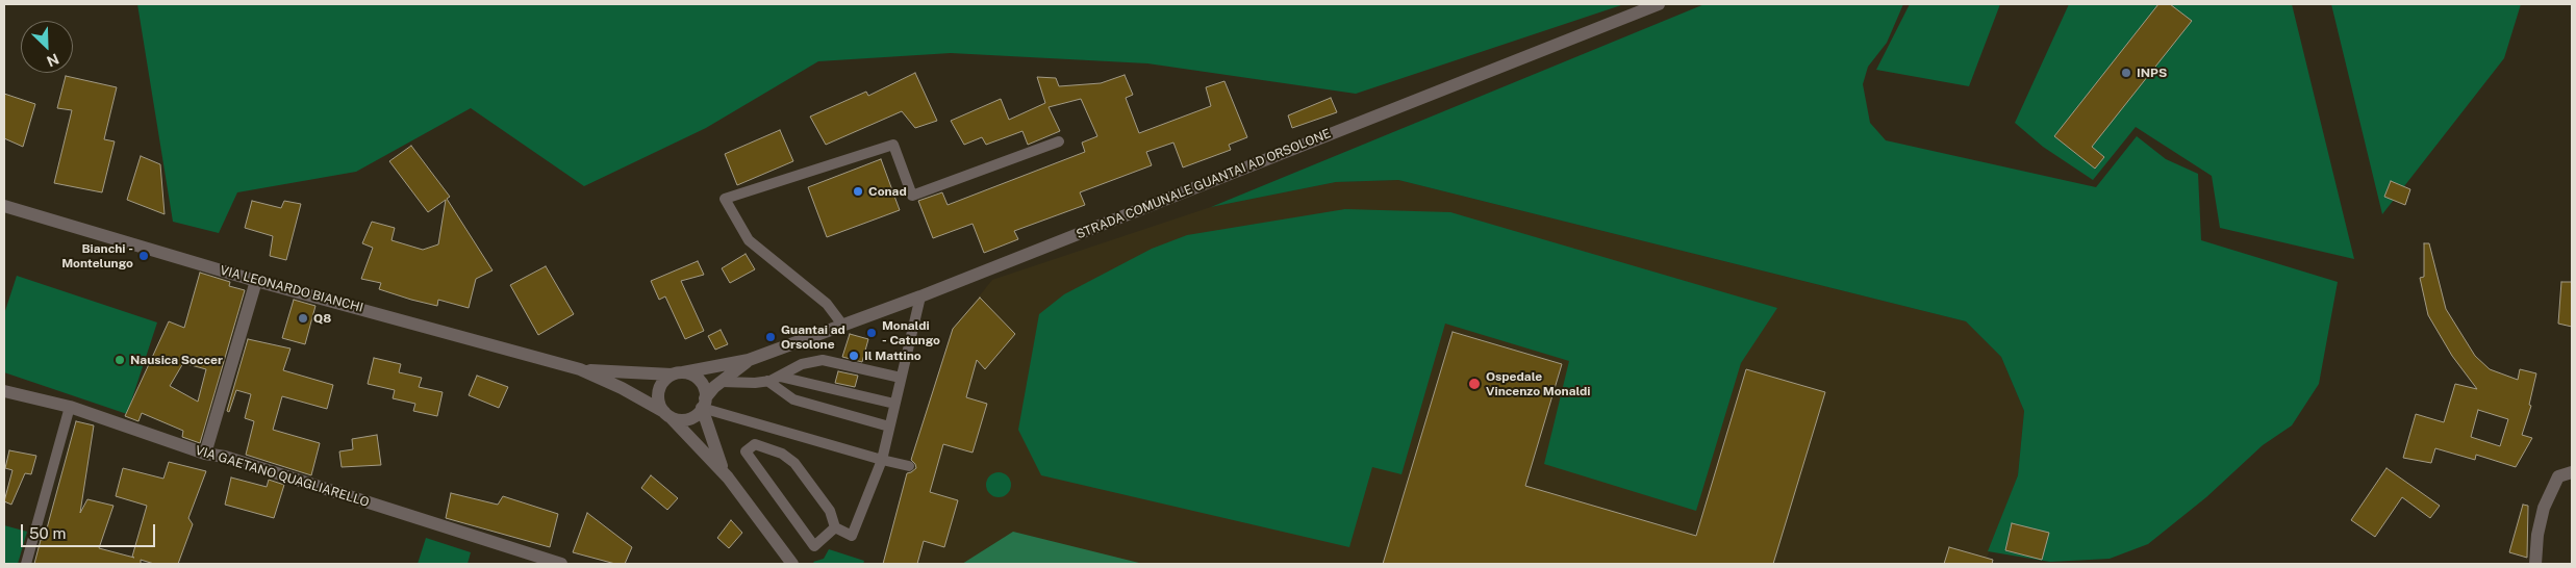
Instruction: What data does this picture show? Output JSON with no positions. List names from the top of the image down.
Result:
{
  "streets": {
    "street": ["STRADA COMUNALE GUANTAI AD ORSOLONE", "VIA LEONARDO BIANCHI", "VIA GAETANO QUAGLIARELLO"]
  },
  "crossings": [
    ["STRADA COMUNALE GUANTAI AD ORSOLONE", "VIA LEONARDO BIANCHI"]
  ],
  "places": [
    "INPS",
    "Conad",
    "Bianchi - Montelungo",
    "Q8",
    "Monaldi - Catungo",
    "Guantai ad Orsolone",
    "Il Mattino",
    "Nausica Soccer",
    "Ospedale Vincenzo Monaldi"
  ],
  "scale_bar": "50 m",
  "north": "bottom right"
}
